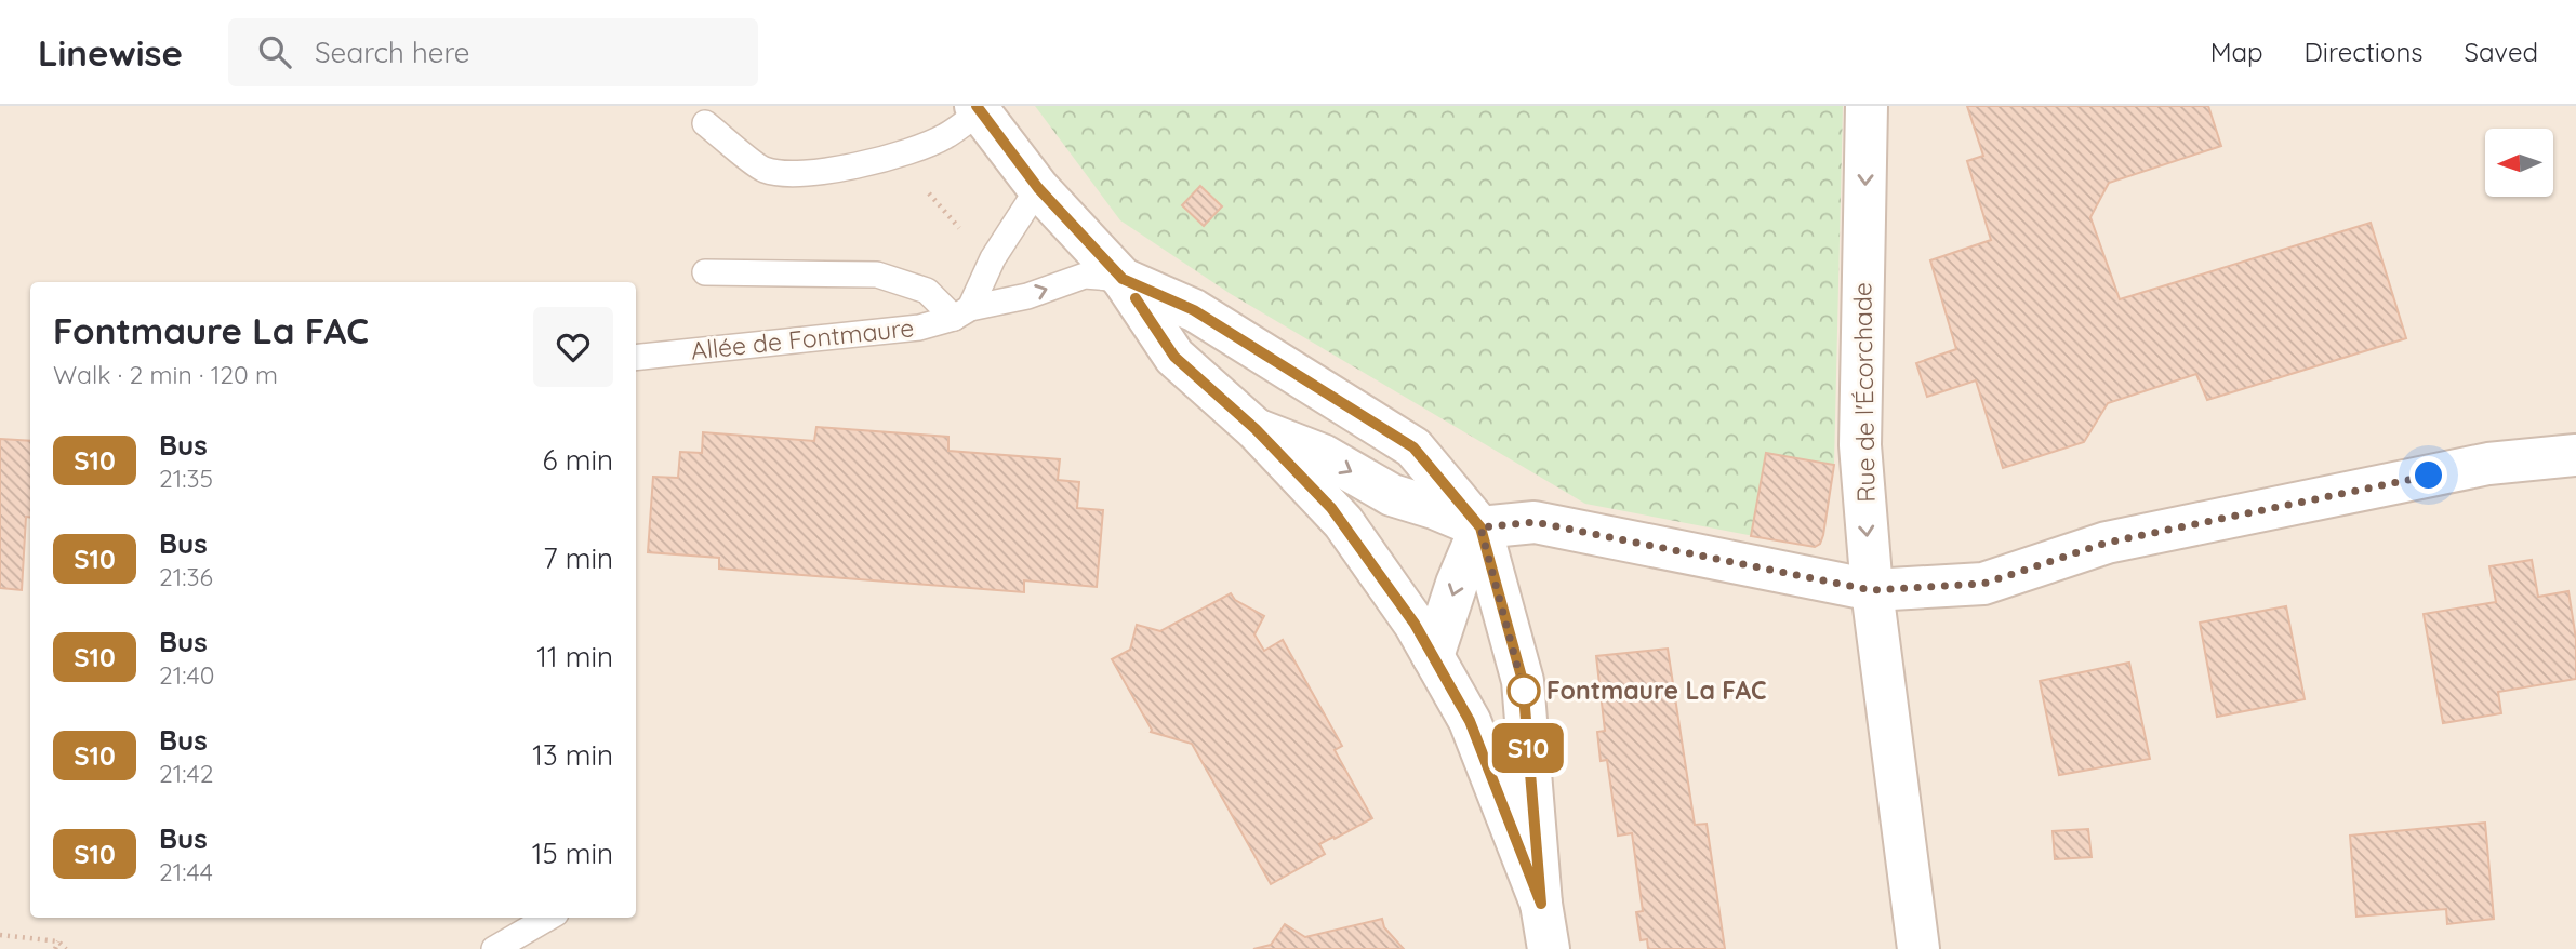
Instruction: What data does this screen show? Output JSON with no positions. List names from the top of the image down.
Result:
{
  "streets": {
    "street": ["Rue de l'Écorchade"],
    "lane": ["Allée de Fontmaure"]
  },
  "one_way": ["Rue de l'Écorchade"],
  "places": ["Fontmaure La FAC"],
  "lines": ["bus line S10"],
  "north": "left",
  "page": {
    "header": "Linewise",
    "search": "Search here",
    "nav": ["Map", "Directions", "Saved"],
    "on_map": "S10",
    "heading": ["Fontmaure La FAC", "Walk · 2 min · 120 m"],
    "list": [
      {
        "mark": "S10",
        "name": "Bus",
        "note": "21:35",
        "value": "6 min"
      },
      {
        "mark": "S10",
        "name": "Bus",
        "note": "21:36",
        "value": "7 min"
      },
      {
        "mark": "S10",
        "name": "Bus",
        "note": "21:40",
        "value": "11 min"
      },
      {
        "mark": "S10",
        "name": "Bus",
        "note": "21:42",
        "value": "13 min"
      },
      {
        "mark": "S10",
        "name": "Bus",
        "note": "21:44",
        "value": "15 min"
      }
    ]
  }
}
